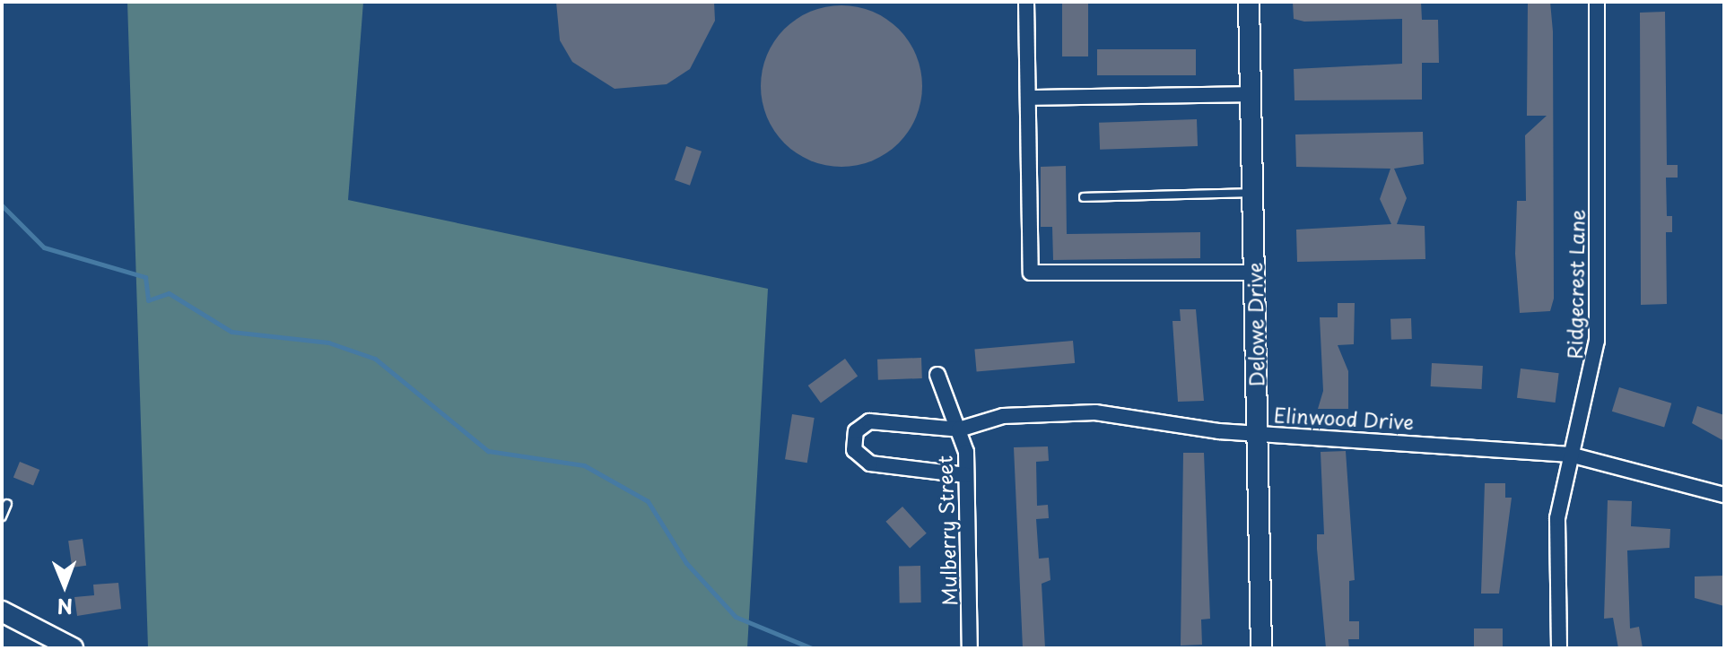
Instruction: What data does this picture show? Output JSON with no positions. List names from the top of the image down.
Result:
{
  "streets": {
    "street": [
      "Ridgecrest Lane",
      "Delowe Drive",
      "Elinwood Drive",
      "Mulberry Street"
    ]
  },
  "crossings": [
    ["Ridgecrest Lane", "Elinwood Drive"],
    ["Delowe Drive", "Elinwood Drive"],
    ["Elinwood Drive", "Mulberry Street"]
  ],
  "north": "bottom"
}
